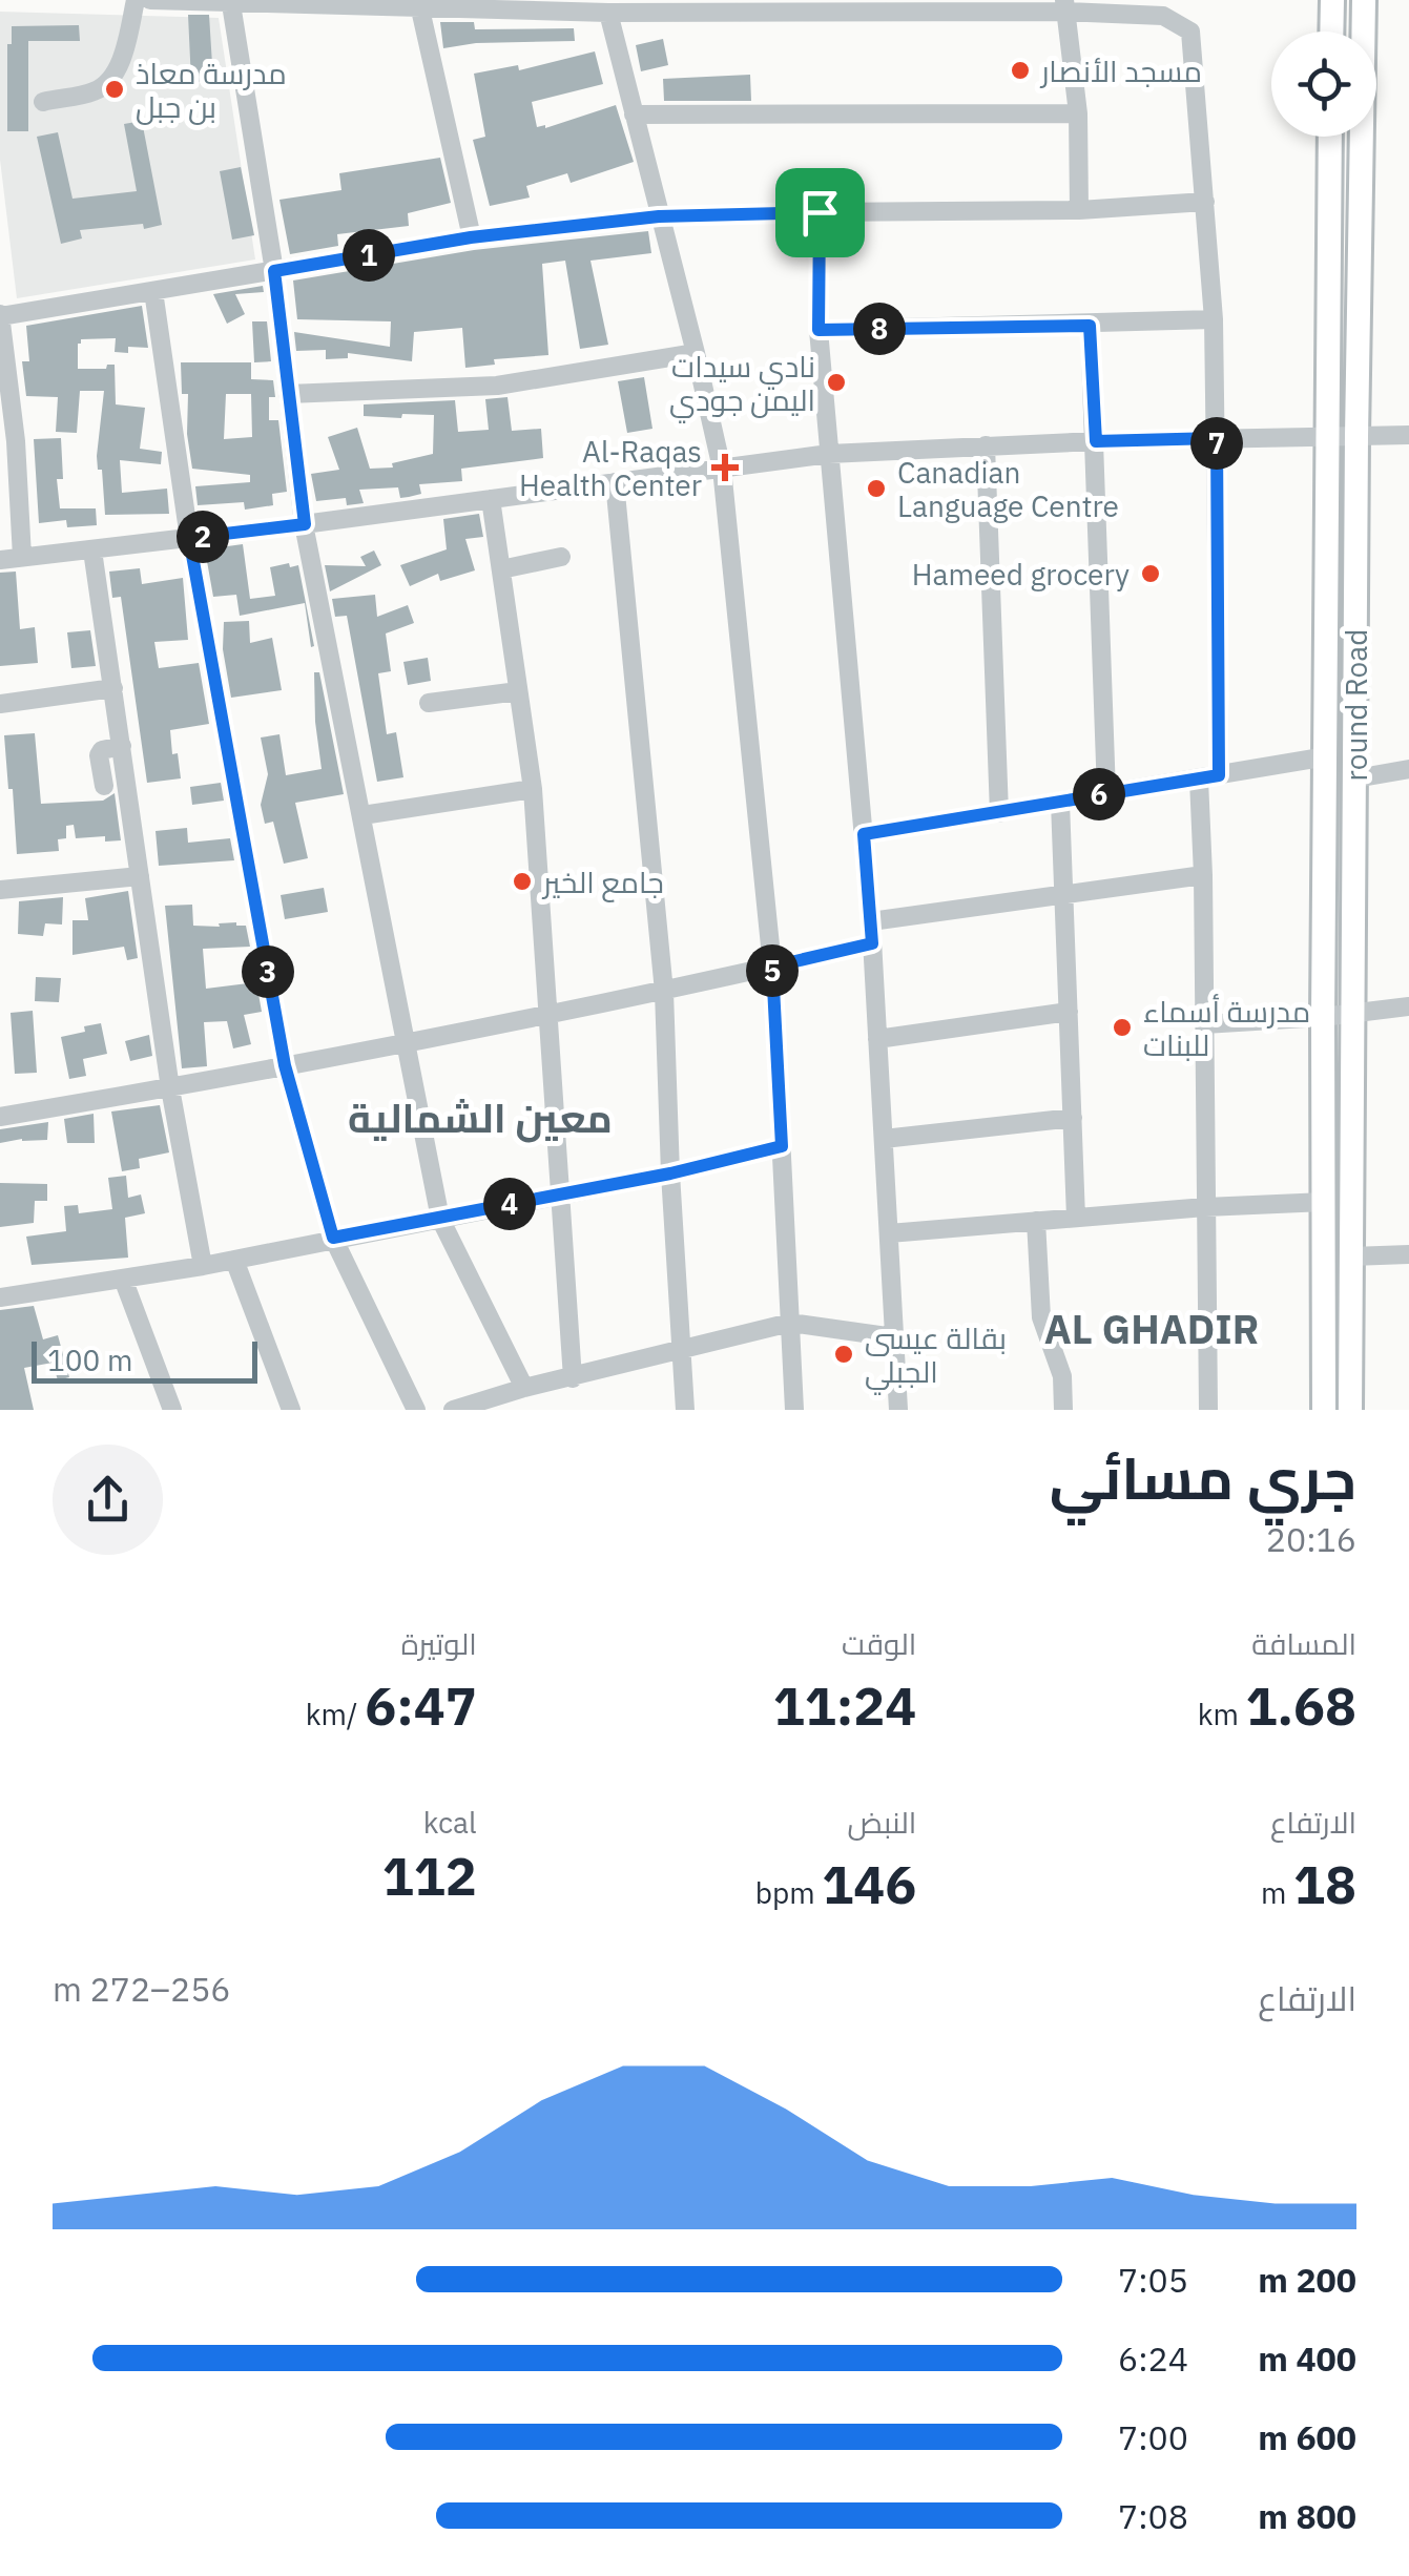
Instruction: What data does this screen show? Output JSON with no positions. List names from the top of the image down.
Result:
{
  "streets": {
    "main road": ["round Road"]
  },
  "districts": ["معين الشمالية", "AL GHADIR"],
  "places": {
    "other": [
      "مسجد الأنصار",
      "مدرسة معاذ بن جبل",
      "نادي سيدات اليمن جودي",
      "Canadian Language Centre",
      "Hameed grocery",
      "جامع الخير",
      "مدرسة أسماء للبنات",
      "بقالة عيسى الجبلي"
    ],
    "health": ["Al-Raqas Health Center"]
  },
  "scale_bar": "100 m",
  "page": {
    "pins": [
      "1",
      "8",
      "7",
      "2",
      "6",
      "5",
      "3",
      "4"
    ],
    "scale": "100 m",
    "heading": ["جري مسائي", "20:16"],
    "stats": [
      ["المسافة", "1.68 km"],
      ["الوقت", "11:24"],
      ["الوتيرة", "6:47 /km"],
      ["الارتفاع", "18 m"],
      ["النبض", "146 bpm"],
      ["kcal", "112"]
    ],
    "chart": ["الارتفاع", "256–272 m"],
    "list": [
      {
        "name": "200 m",
        "note": "7:05"
      },
      {
        "name": "400 m",
        "note": "6:24"
      },
      {
        "name": "600 m",
        "note": "7:00"
      },
      {
        "name": "800 m",
        "note": "7:08"
      }
    ]
  }
}
